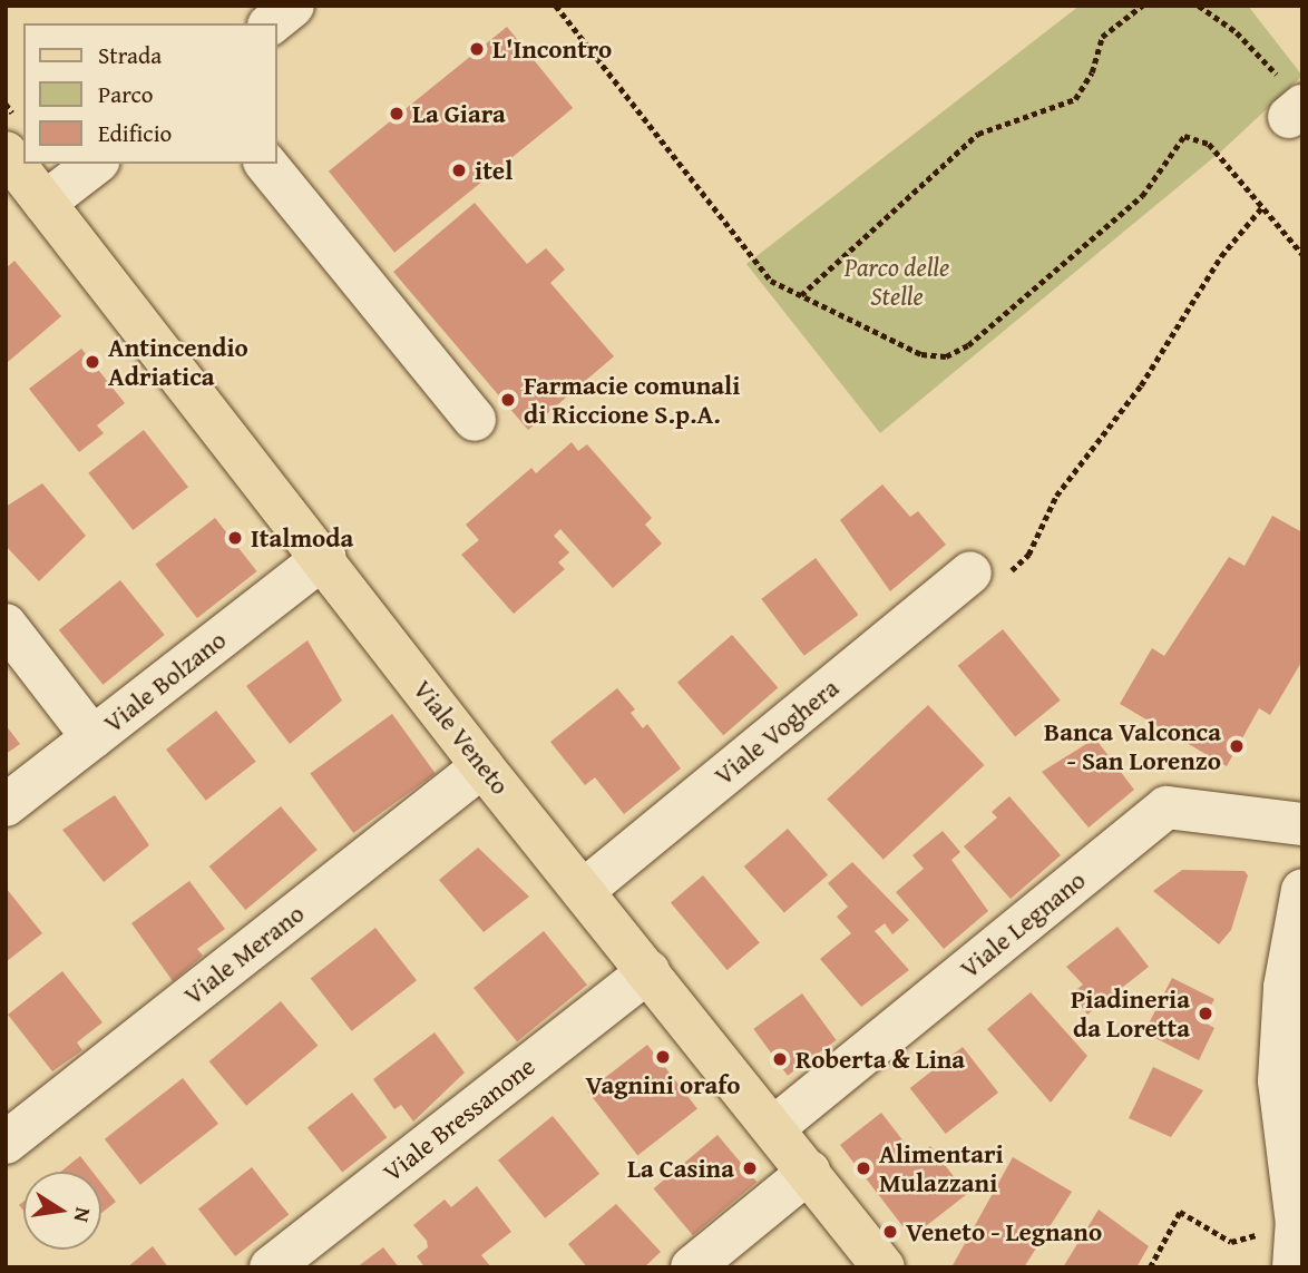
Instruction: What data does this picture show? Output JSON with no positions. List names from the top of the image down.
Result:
{
  "streets": {
    "main road": ["Viale Veneto"],
    "street": [
      "Viale Bolzano",
      "Viale Voghera",
      "Viale Legnano",
      "Viale Merano",
      "Viale Bressanone"
    ]
  },
  "crossings": [
    ["Viale Bolzano", "Viale Veneto"],
    ["Viale Voghera", "Viale Veneto"],
    ["Viale Veneto", "Viale Legnano"],
    ["Viale Veneto", "Viale Merano"],
    ["Viale Veneto", "Viale Bressanone"]
  ],
  "parks": ["Parco delle Stelle"],
  "places": [
    "L'Incontro",
    "La Giara",
    "itel",
    "Antincendio Adriatica",
    "Farmacie comunali di Riccione S.p.A.",
    "Italmoda",
    "Banca Valconca - San Lorenzo",
    "Piadineria da Loretta",
    "Vagnini orafo",
    "Roberta & Lina",
    "La Casina",
    "Alimentari Mulazzani",
    "Veneto - Legnano"
  ],
  "legend": ["Strada", "Parco", "Edificio"],
  "north": "right"
}
